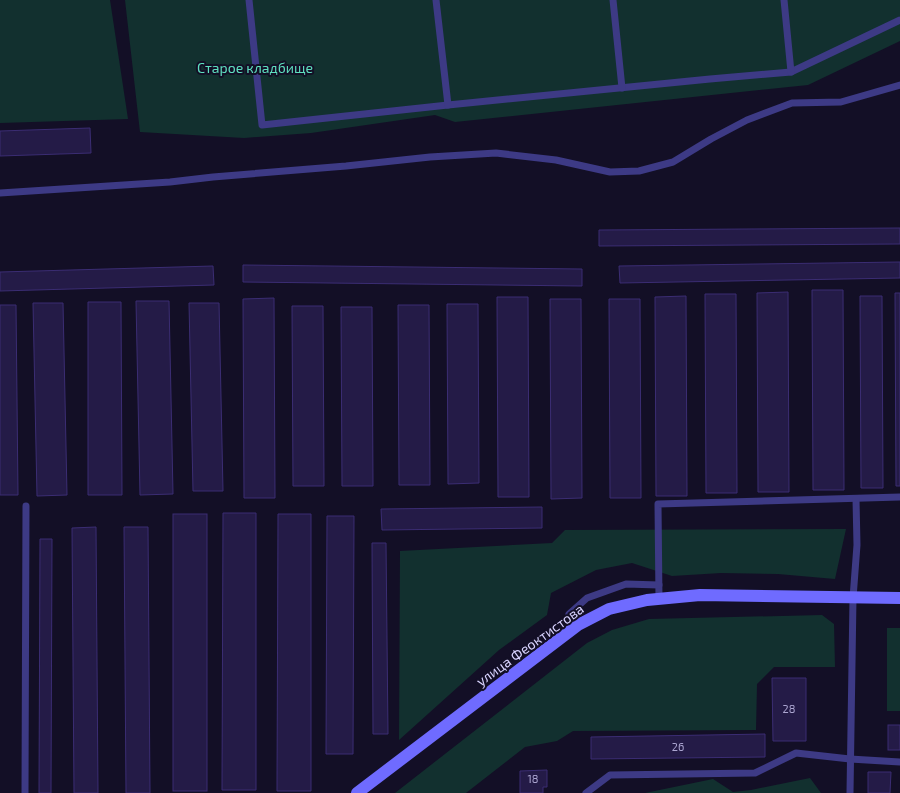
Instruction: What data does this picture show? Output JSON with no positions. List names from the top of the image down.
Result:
{
  "streets": {
    "street": ["улица Феоктистова"]
  },
  "parks": ["Старое кладбище"],
  "house_numbers": ["28", "26", "18"]
}
